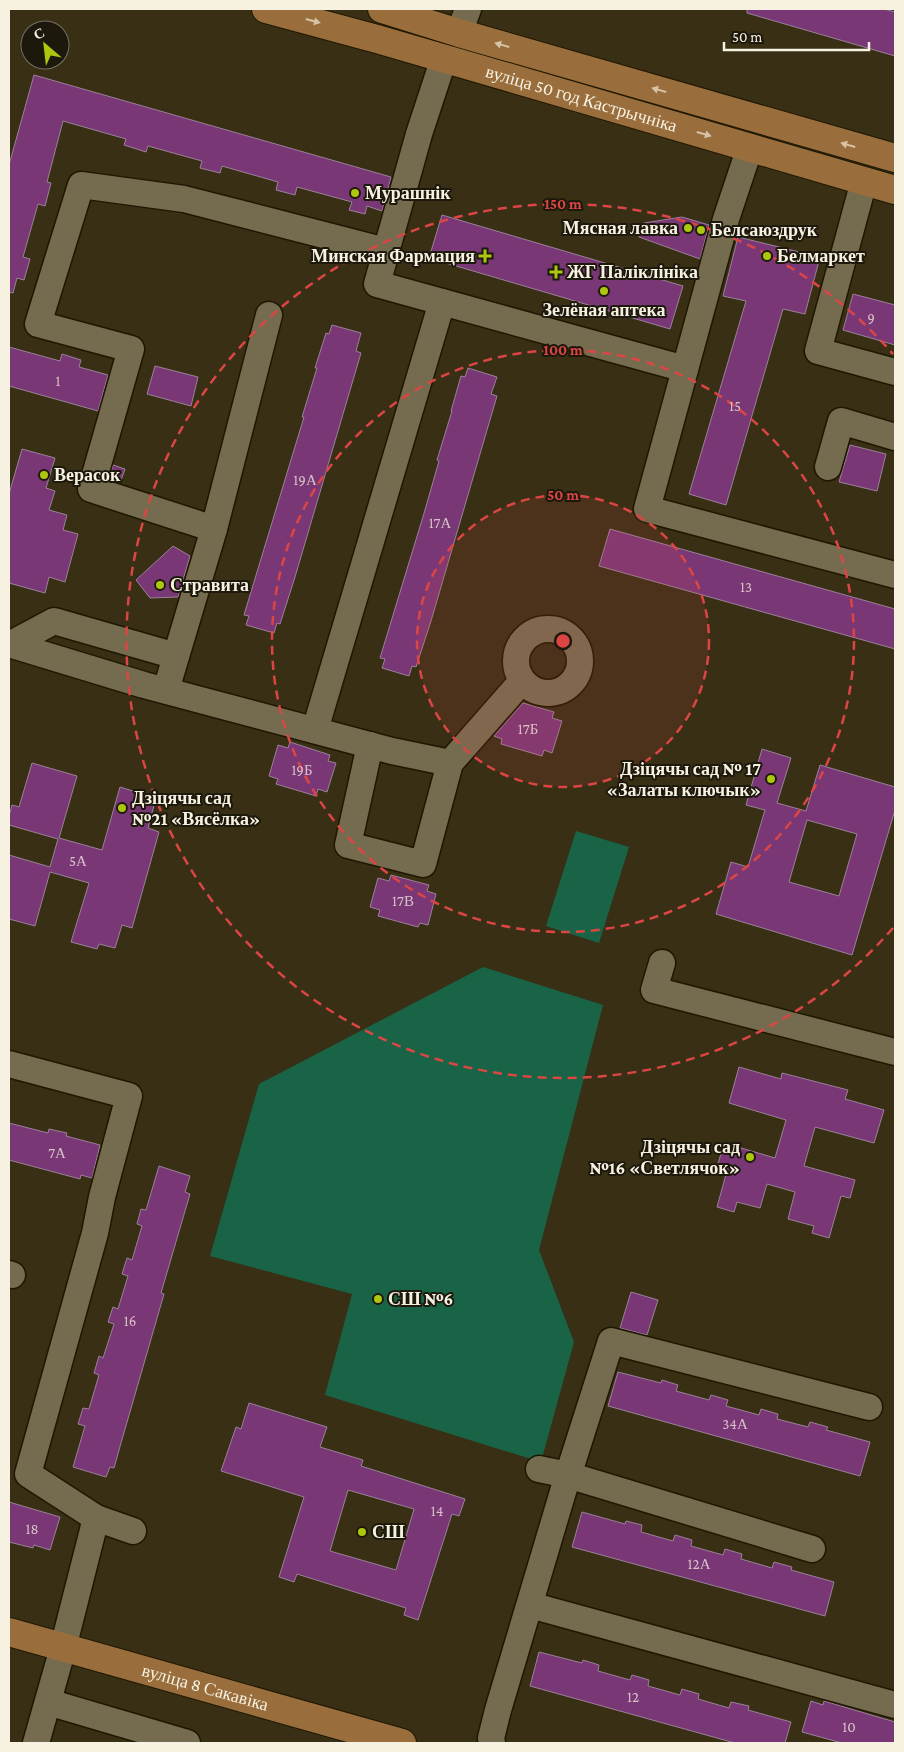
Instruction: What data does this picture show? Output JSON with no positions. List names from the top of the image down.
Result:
{
  "streets": {
    "main road": ["вуліца 50 год Кастрычніка", "вуліца 8 Сакавіка"]
  },
  "places": {
    "other": [
      "Мурашнік",
      "Мясная лавка",
      "Белсаюздрук",
      "Белмаркет",
      "Зелёная аптека",
      "Верасок",
      "Стравита",
      "Дзіцячы сад № 17 «Залаты ключык»",
      "Дзіцячы сад №21 «Вясёлка»",
      "Дзіцячы сад №16 «Светлячок»",
      "СШ №6",
      "СШ"
    ],
    "health": ["Минская Фармация", "ЖГ Паліклініка"]
  },
  "house_numbers": [
    "9",
    "1",
    "15",
    "19А",
    "17А",
    "13",
    "17Б",
    "19Б",
    "5А",
    "17В",
    "7А",
    "16",
    "34А",
    "14",
    "18",
    "12А",
    "12",
    "10"
  ],
  "scale_bar": "50 m",
  "north": "top left",
  "rings": ["150 m", "100 m", "50 m"]
}
